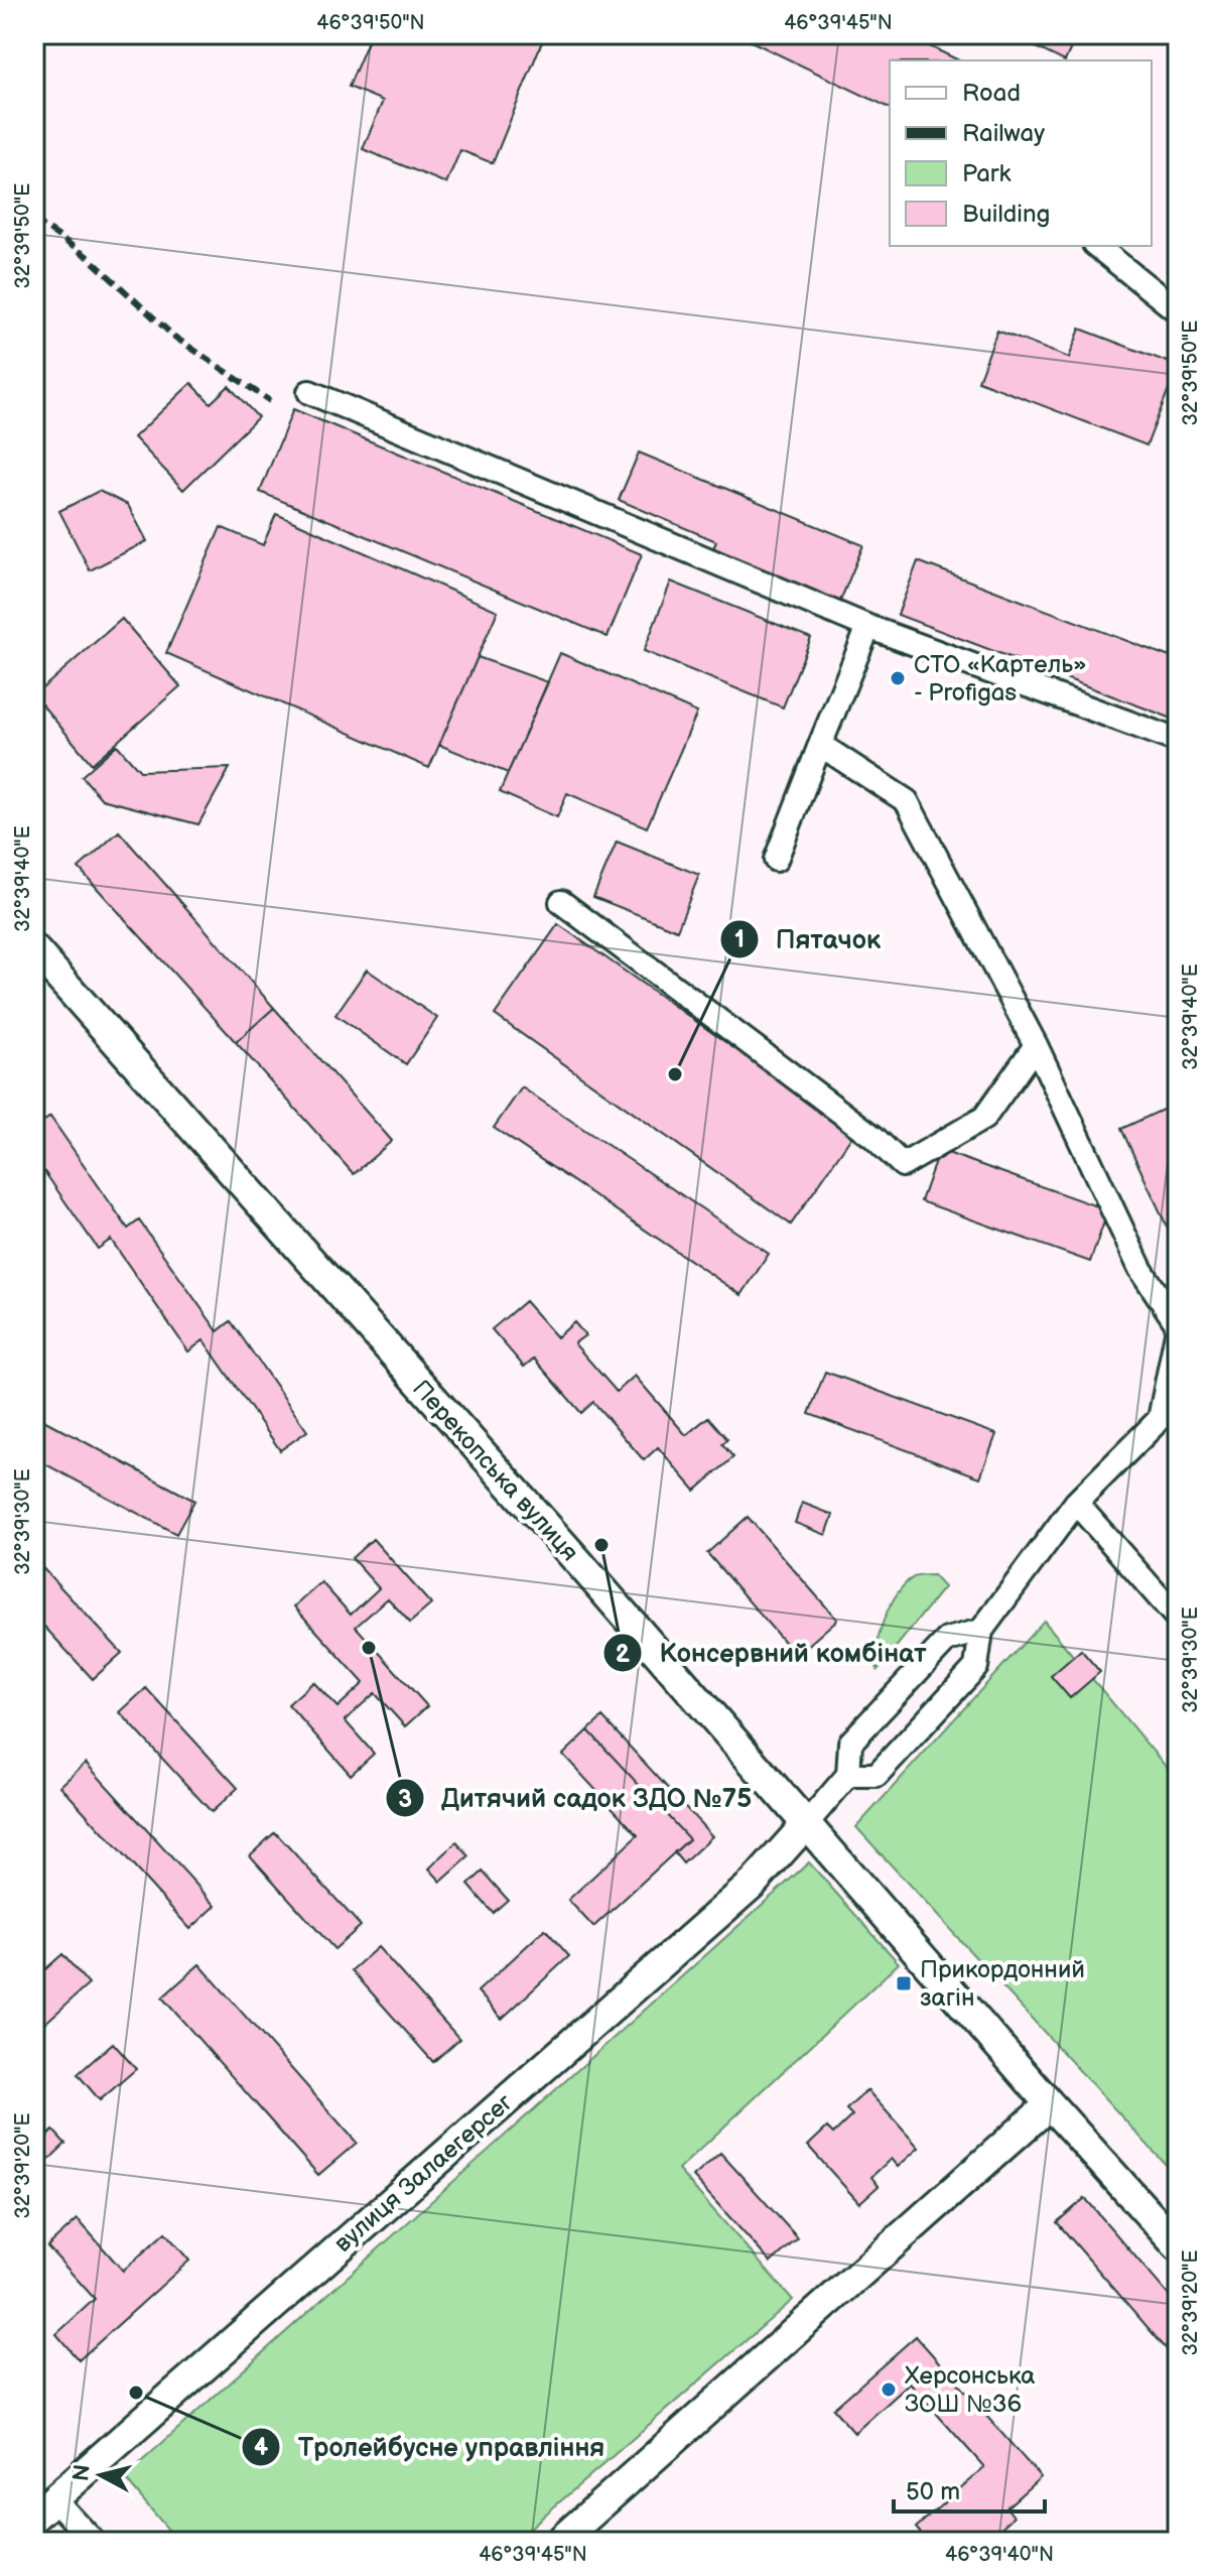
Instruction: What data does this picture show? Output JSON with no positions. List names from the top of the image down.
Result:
{
  "streets": {
    "main road": ["Перекопська вулиця", "вулиця Залаегерсег"]
  },
  "crossings": [
    ["Перекопська вулиця", "вулиця Залаегерсег"]
  ],
  "places": {
    "other": [
      "СТО «Картель» - Profigas",
      "Пятачок",
      "Консервний комбінат",
      "Дитячий садок ЗДО №75",
      "Херсонська ЗОШ №36",
      "Тролейбусне управління"
    ],
    "transit": ["Прикордонний загін"]
  },
  "legend": [
    "Road",
    "Railway",
    "Park",
    "Building"
  ],
  "scale_bar": "50 m",
  "north": "left",
  "coordinates": [
    "46°39'50\"N",
    "46°39'45\"N",
    "32°39'50\"E",
    "32°39'40\"E",
    "32°39'30\"E",
    "32°39'20\"E",
    "46°39'40\"N"
  ]
}
